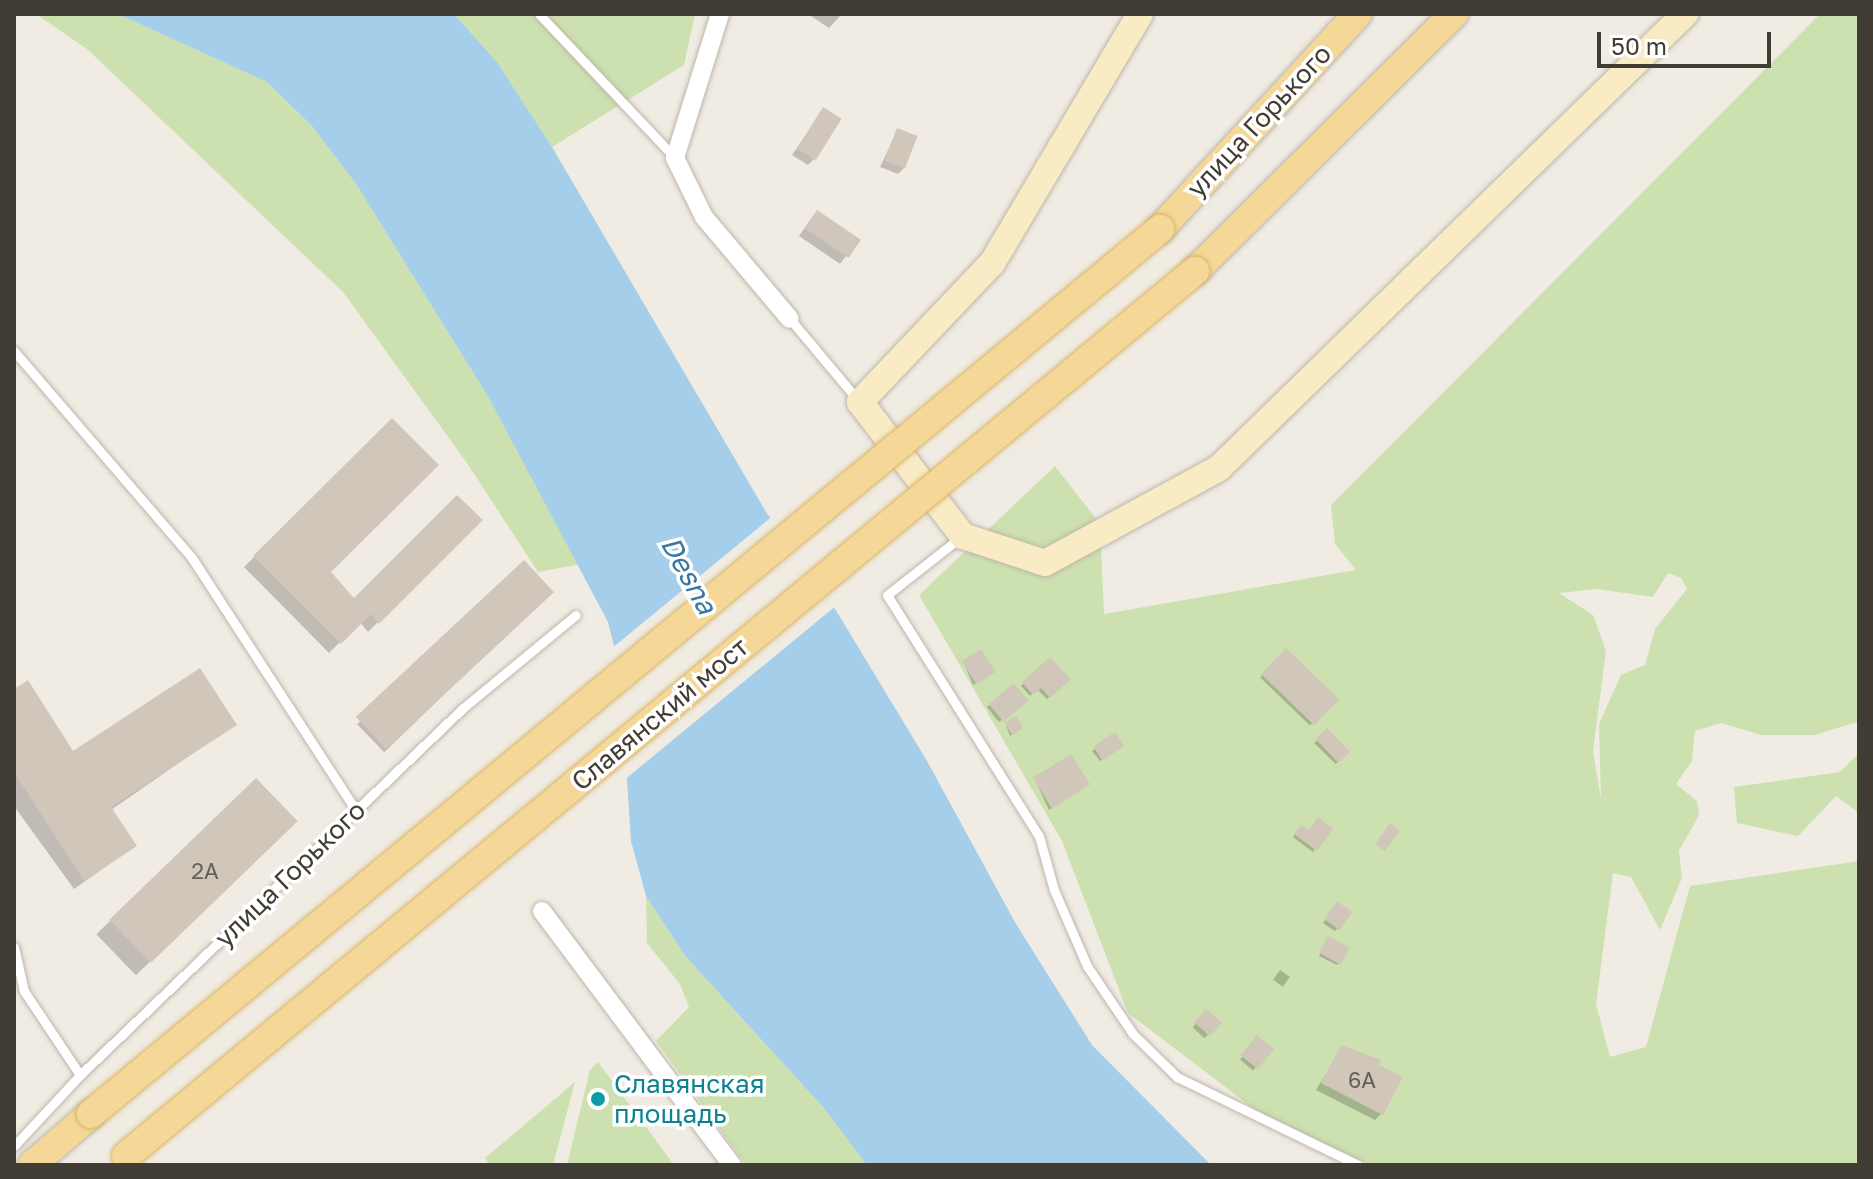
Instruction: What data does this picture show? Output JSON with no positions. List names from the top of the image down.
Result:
{
  "streets": {
    "main road": ["улица Горького", "Славянский мост"]
  },
  "crossings": [
    ["улица Горького", "Славянский мост"]
  ],
  "water": ["Desna"],
  "places": ["Славянская площадь"],
  "house_numbers": ["2А", "6А"],
  "scale_bar": "50 m"
}
